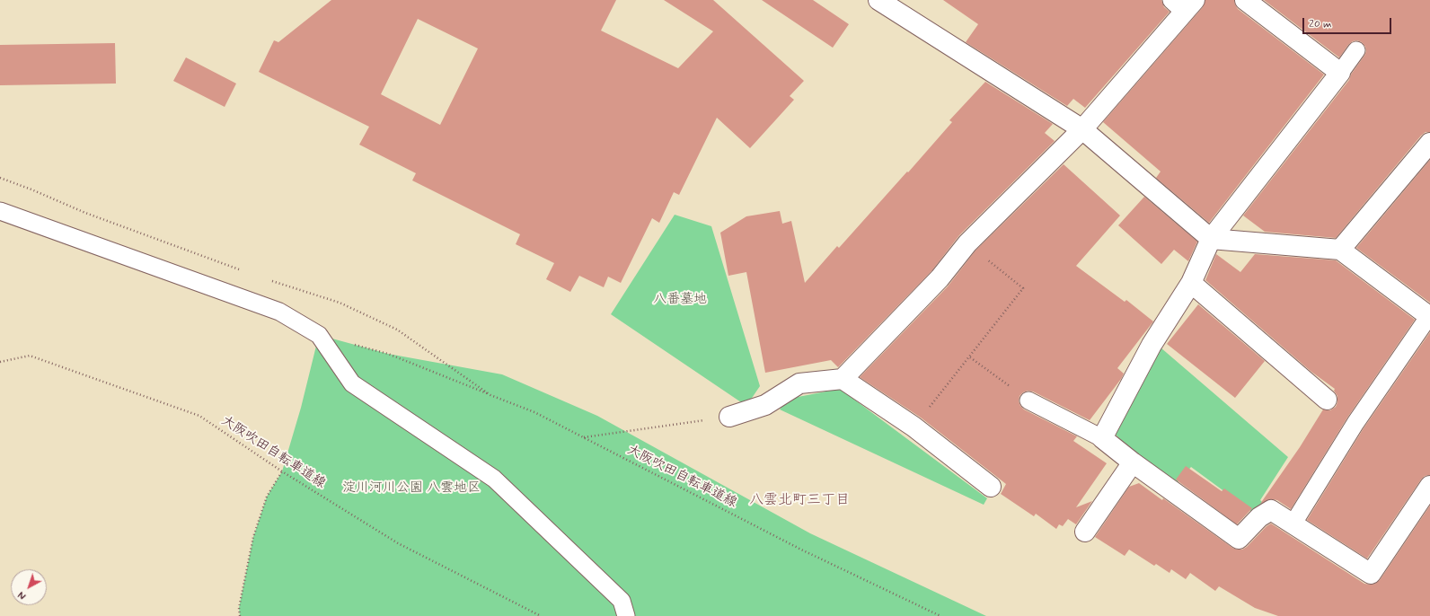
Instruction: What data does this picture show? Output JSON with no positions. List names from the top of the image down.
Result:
{
  "streets": {
    "path": ["大阪吹田自転車道線"]
  },
  "districts": ["八雲北町三丁目"],
  "parks": ["八番墓地", "淀川河川公園 八雲地区"],
  "scale_bar": "20 m",
  "north": "bottom left"
}
